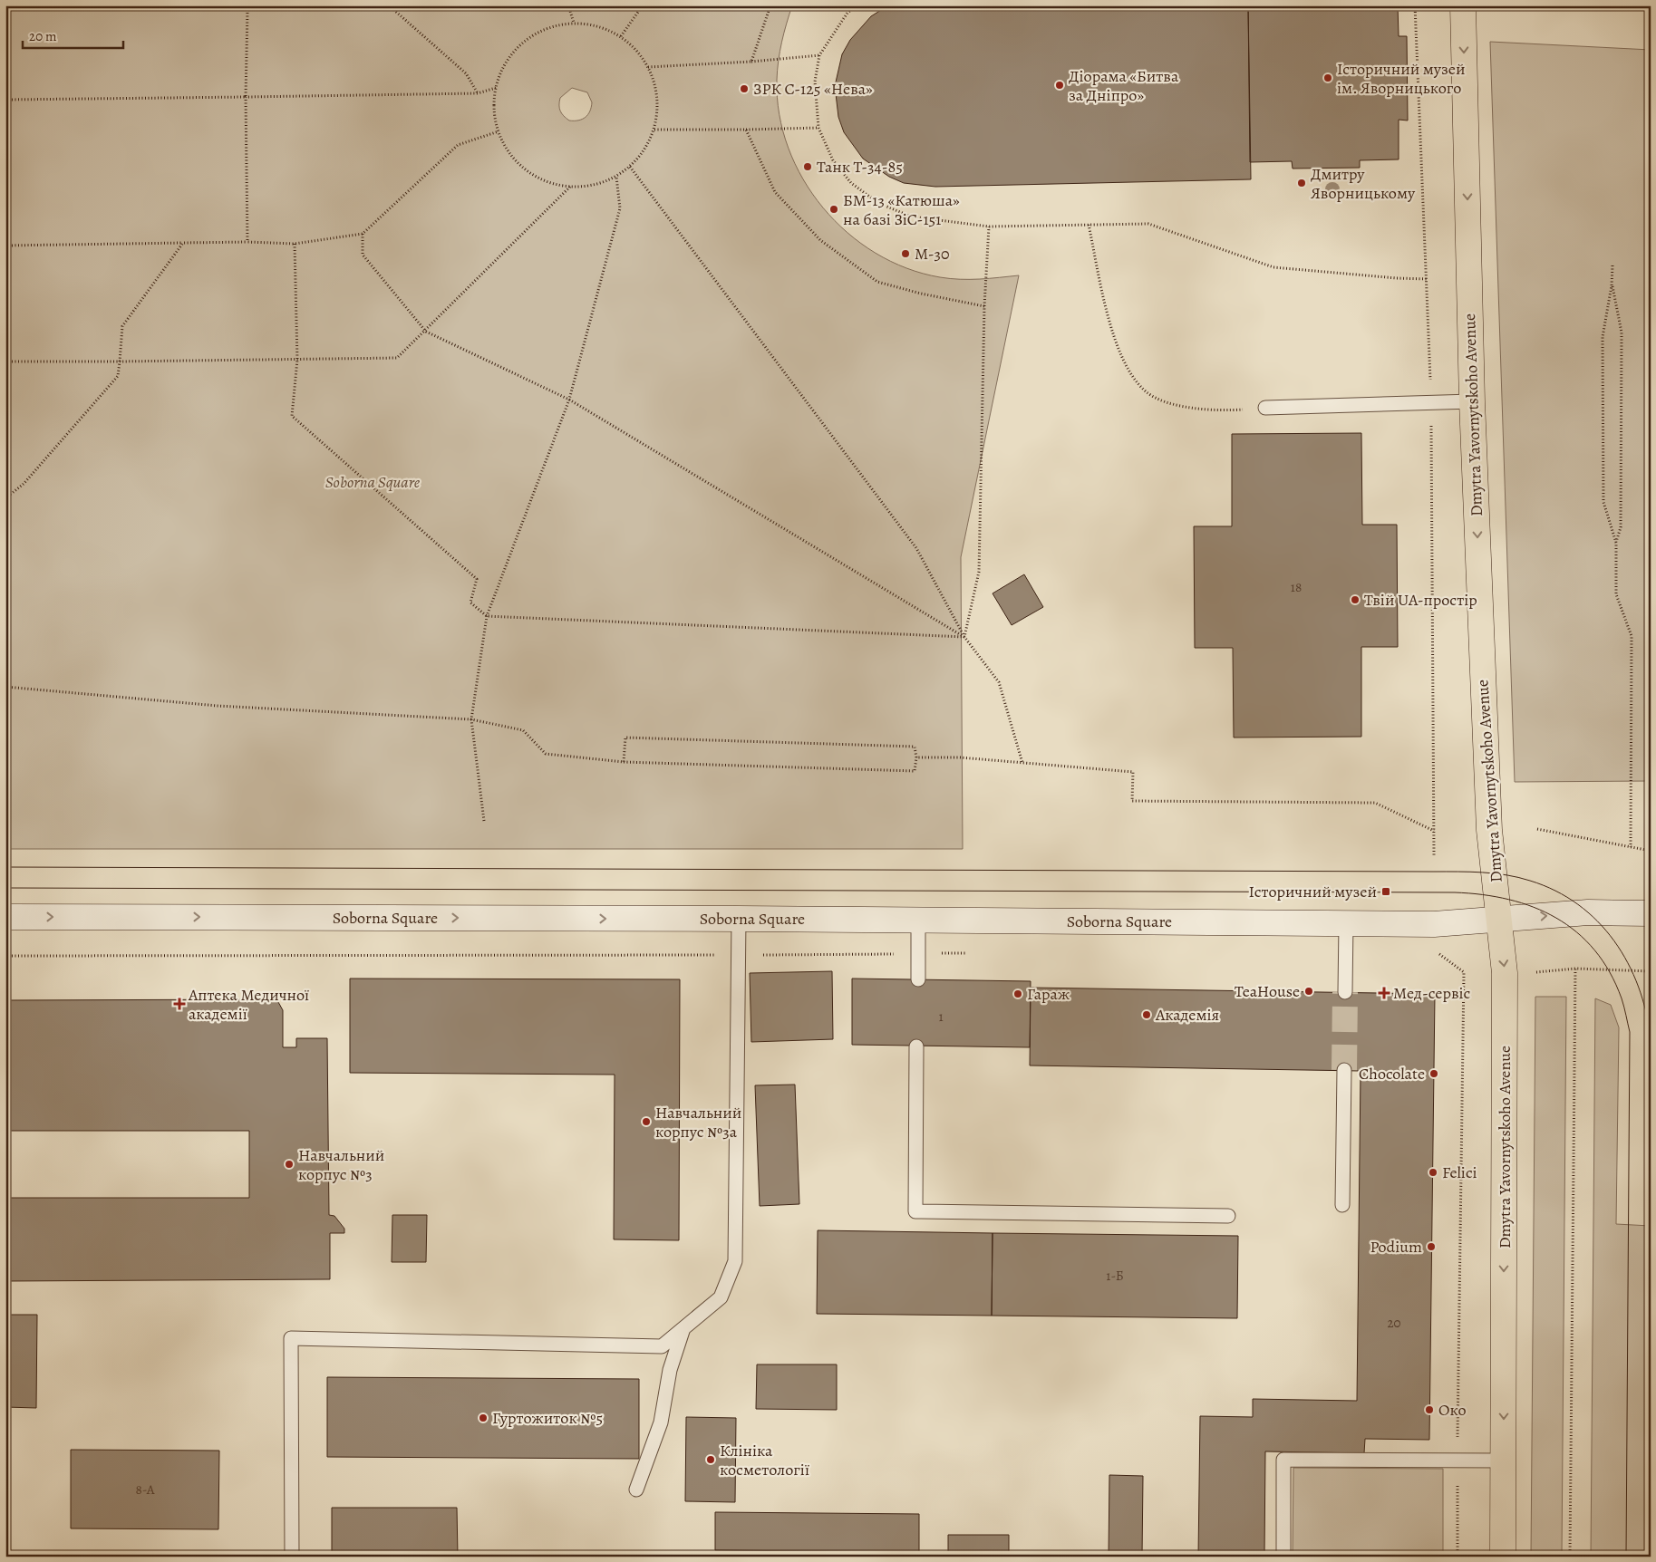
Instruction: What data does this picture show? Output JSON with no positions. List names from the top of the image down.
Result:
{
  "streets": {
    "main road": ["Dmytra Yavornytskoho Avenue", "Soborna Square"]
  },
  "crossings": [
    ["Dmytra Yavornytskoho Avenue", "Soborna Square"]
  ],
  "one_way": ["Dmytra Yavornytskoho Avenue", "Soborna Square"],
  "parks": ["Soborna Square"],
  "places": {
    "other": [
      "Історичний музей ім. Яворницького",
      "Діорама «Битва за Дніпро»",
      "ЗРК С-125 «Нева»",
      "Танк Т-34-85",
      "Дмитру Яворницькому",
      "БМ-13 «Катюша» на базі ЗіС-151",
      "М-30",
      "Твій UA-простір",
      "TeaHouse",
      "Гараж",
      "Академія",
      "Chocolate",
      "Навчальний корпус №3а",
      "Навчальний корпус №3",
      "Felici",
      "Podium",
      "Око",
      "Гуртожиток №5",
      "Клініка косметології"
    ],
    "transit": ["Історичний музей"],
    "health": ["Мед-сервіс", "Аптека Медичної академії"]
  },
  "house_numbers": [
    "18",
    "1",
    "1-Б",
    "20",
    "8-А"
  ],
  "scale_bar": "20 m"
}
